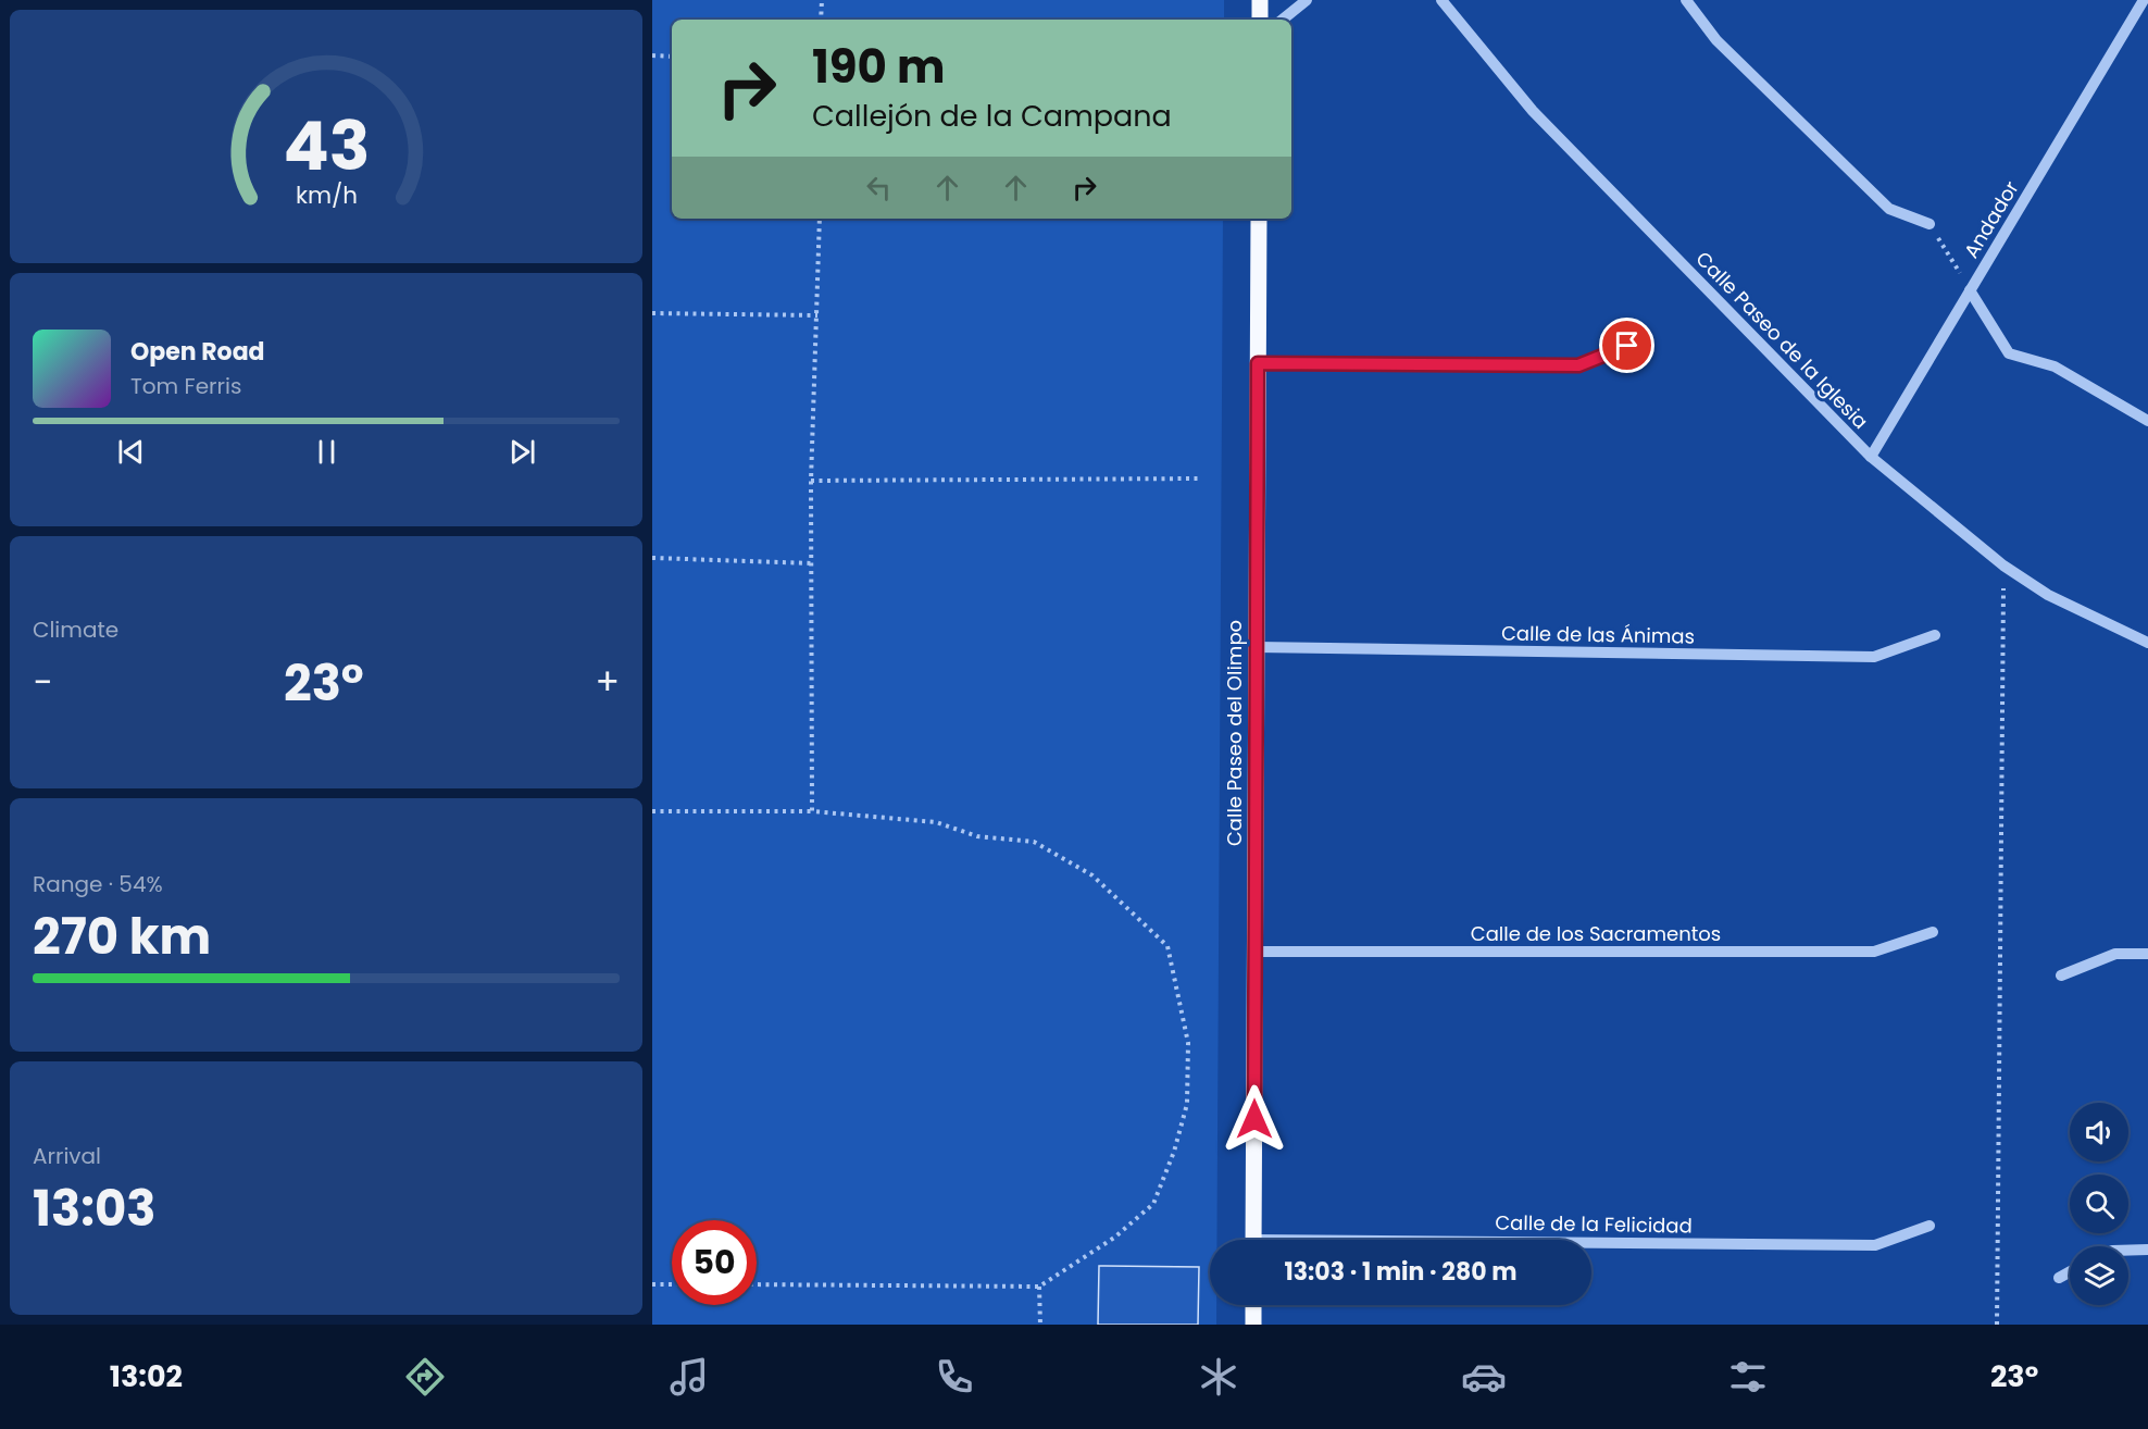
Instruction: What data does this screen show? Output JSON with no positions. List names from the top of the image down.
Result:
{
  "streets": {
    "main road": ["Calle Paseo del Olimpo"],
    "street": [
      "Andador",
      "Calle Paseo de la Iglesia",
      "Calle de las Ánimas",
      "Calle de los Sacramentos",
      "Calle de la Felicidad"
    ]
  },
  "crossings": [
    ["Andador", "Calle Paseo de la Iglesia"],
    ["Calle de las Ánimas", "Calle Paseo del Olimpo"],
    ["Calle Paseo del Olimpo", "Calle de los Sacramentos"]
  ],
  "page": {
    "turn": ["190 m", "Callejón de la Campana"],
    "song": ["Open Road", "Tom Ferris"],
    "tile": [
      "Climate",
      ["Range · 54%", "270 km"],
      ["Arrival", "13:03"]
    ],
    "heat": ["−", "23°", "+"],
    "limit": "50",
    "trip": "13:03 · 1 min · 280 m",
    "tabs": ["13:02", "23°"],
    "gauge": ["43", "km/h"]
  }
}
